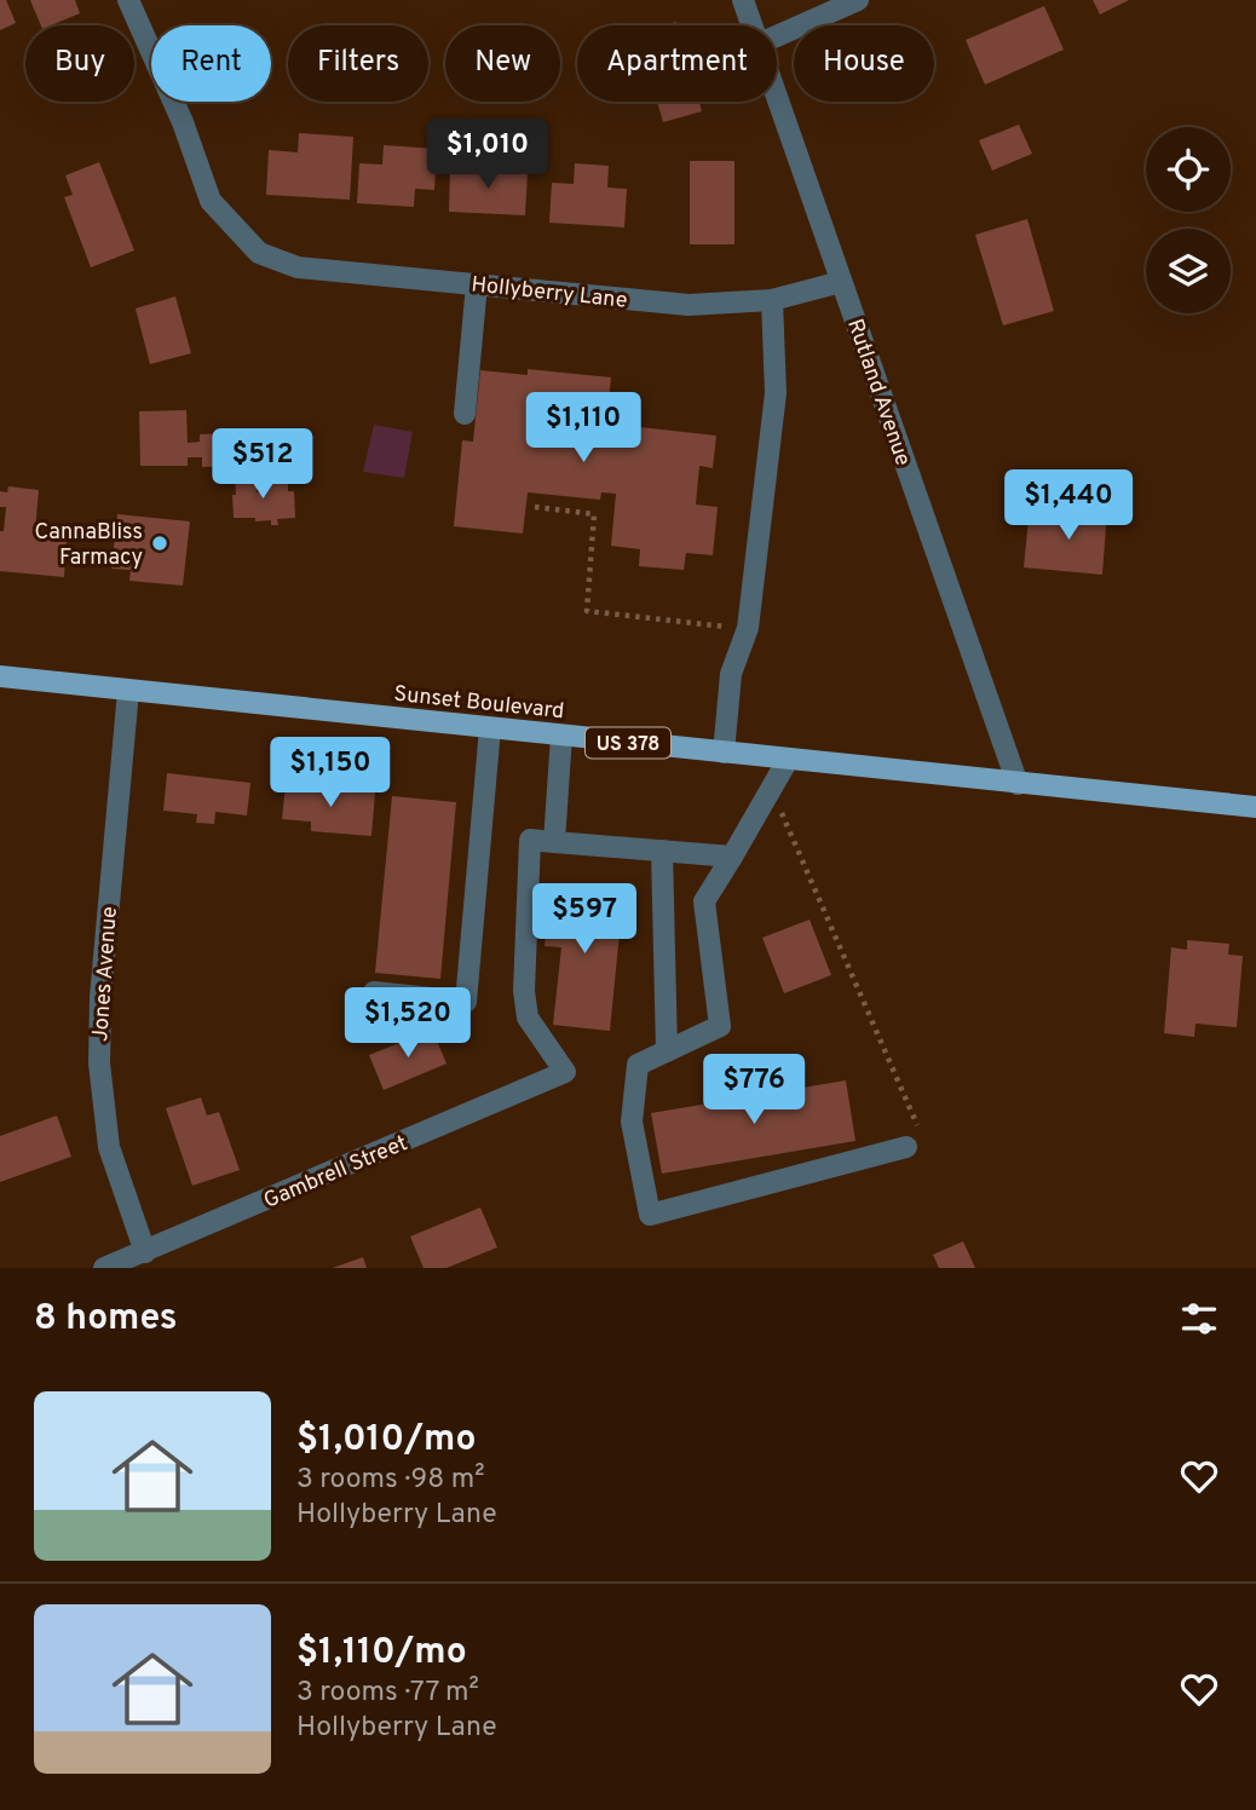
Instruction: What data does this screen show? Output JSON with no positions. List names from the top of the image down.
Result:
{
  "streets": {
    "main road": ["Sunset Boulevard", "US 378"],
    "street": [
      "Hollyberry Lane",
      "Rutland Avenue",
      "Jones Avenue",
      "Gambrell Street"
    ]
  },
  "crossings": [
    ["Hollyberry Lane", "Rutland Avenue"],
    ["Rutland Avenue", "Sunset Boulevard"],
    ["Sunset Boulevard", "Jones Avenue"],
    ["Jones Avenue", "Gambrell Street"]
  ],
  "places": ["CannaBliss Farmacy"],
  "page": {
    "chip": [
      "Buy",
      "Rent",
      "Filters",
      "New",
      "Apartment",
      "House"
    ],
    "price": [
      "$1,010",
      "$1,110",
      "$512",
      "$1,440",
      "$1,150",
      "$597",
      "$1,520",
      "$776"
    ],
    "heading": "8 homes",
    "list": [
      {
        "name": "$1,010/mo",
        "note": "3 rooms · 98 m² · Hollyberry Lane"
      },
      {
        "name": "$1,110/mo",
        "note": "3 rooms · 77 m² · Hollyberry Lane"
      }
    ]
  }
}
